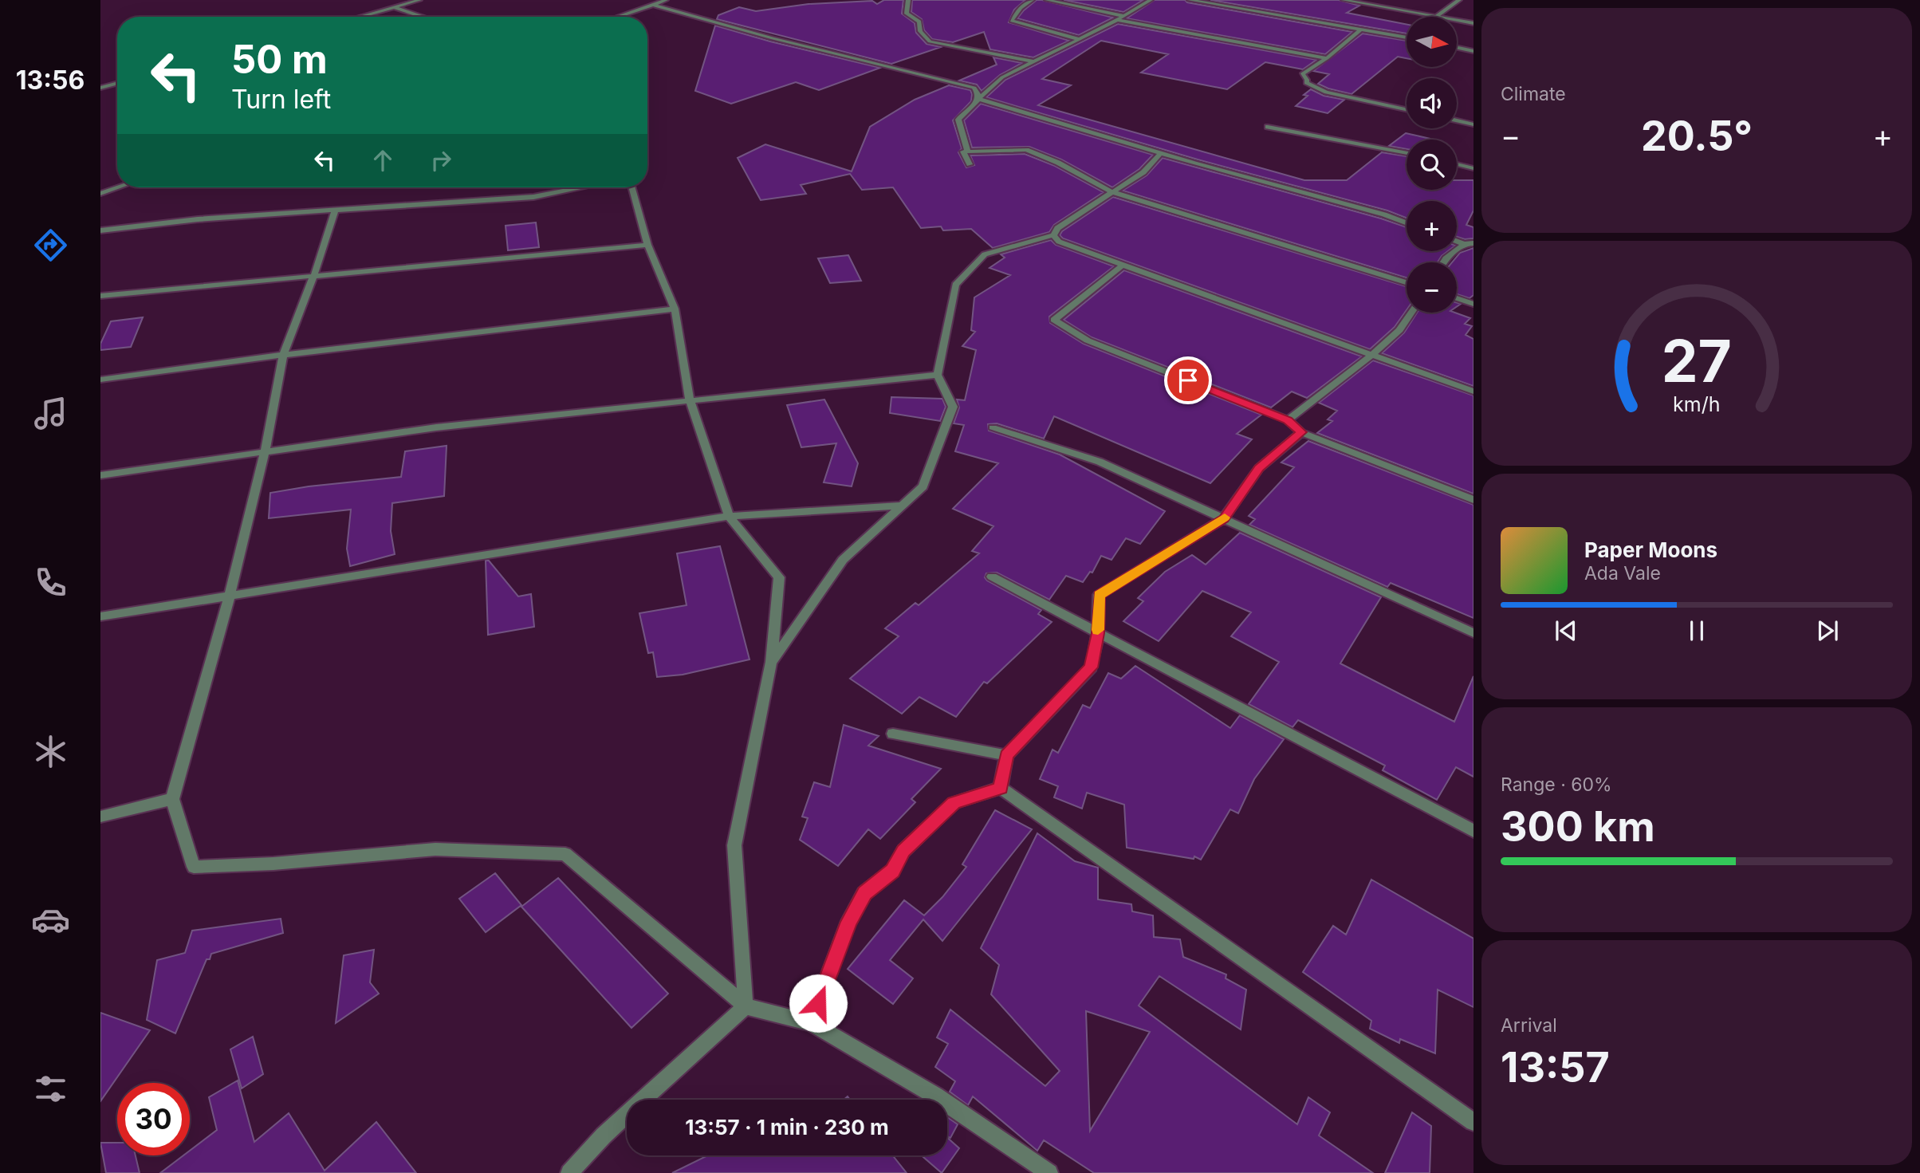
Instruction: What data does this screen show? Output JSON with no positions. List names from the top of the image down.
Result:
{
  "north": "right",
  "page": {
    "tabs": "13:56",
    "tile": [
      "Climate",
      ["Range · 60%", "300 km"],
      ["Arrival", "13:57"]
    ],
    "map_buttons": ["+", "−"],
    "turn": ["50 m", "Turn left"],
    "heat": ["−", "20.5°", "+"],
    "song": ["Paper Moons", "Ada Vale"],
    "limit": "30",
    "trip": "13:57 · 1 min · 230 m",
    "gauge": ["27", "km/h"]
  }
}
